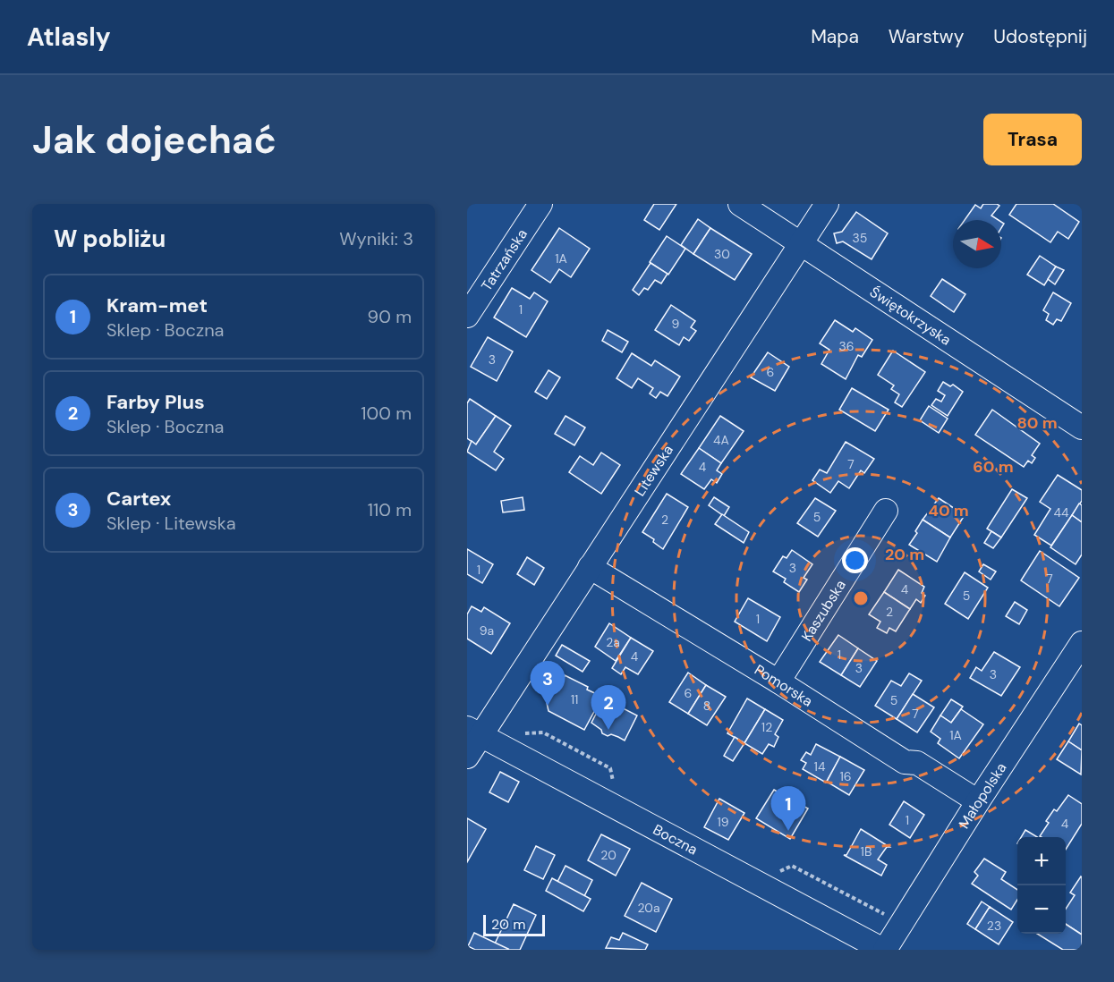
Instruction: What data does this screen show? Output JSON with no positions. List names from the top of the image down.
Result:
{
  "streets": {
    "street": [
      "Tatrzańska",
      "Świętokrzyska",
      "Litewska",
      "Kaszubska",
      "Pomorska",
      "Małopolska",
      "Boczna"
    ]
  },
  "crossings": [
    ["Świętokrzyska", "Litewska"],
    ["Litewska", "Pomorska"],
    ["Litewska", "Boczna"],
    ["Kaszubska", "Pomorska"],
    ["Pomorska", "Małopolska"],
    ["Małopolska", "Boczna"]
  ],
  "house_numbers": [
    "35",
    "30",
    "1A",
    "1",
    "9",
    "36",
    "3",
    "6",
    "4A",
    "7",
    "4",
    "44",
    "5",
    "2",
    "3",
    "1",
    "7",
    "4",
    "5",
    "2",
    "1",
    "9a",
    "2a",
    "1",
    "4",
    "3",
    "3",
    "6",
    "11",
    "5",
    "8",
    "7",
    "12",
    "1A",
    "14",
    "16",
    "1",
    "19",
    "4",
    "1B",
    "20",
    "20a",
    "23"
  ],
  "scale_bar": "20 m",
  "north": "right",
  "page": {
    "header": "Atlasly",
    "nav": ["Mapa", "Warstwy", "Udostępnij"],
    "buttons": "Trasa",
    "title": "Jak dojechać",
    "heading": ["W pobliżu", "Wyniki: 3"],
    "list": [
      {
        "mark": "1",
        "name": "Kram-met",
        "note": "Sklep · Boczna",
        "value": "90 m"
      },
      {
        "mark": "2",
        "name": "Farby Plus",
        "note": "Sklep · Boczna",
        "value": "100 m"
      },
      {
        "mark": "3",
        "name": "Cartex",
        "note": "Sklep · Litewska",
        "value": "110 m"
      }
    ],
    "pins": ["3", "2", "1"],
    "map_buttons": ["+", "−"],
    "scale": "20 m"
  },
  "rings": [
    "80 m",
    "60 m",
    "40 m",
    "20 m"
  ]
}
